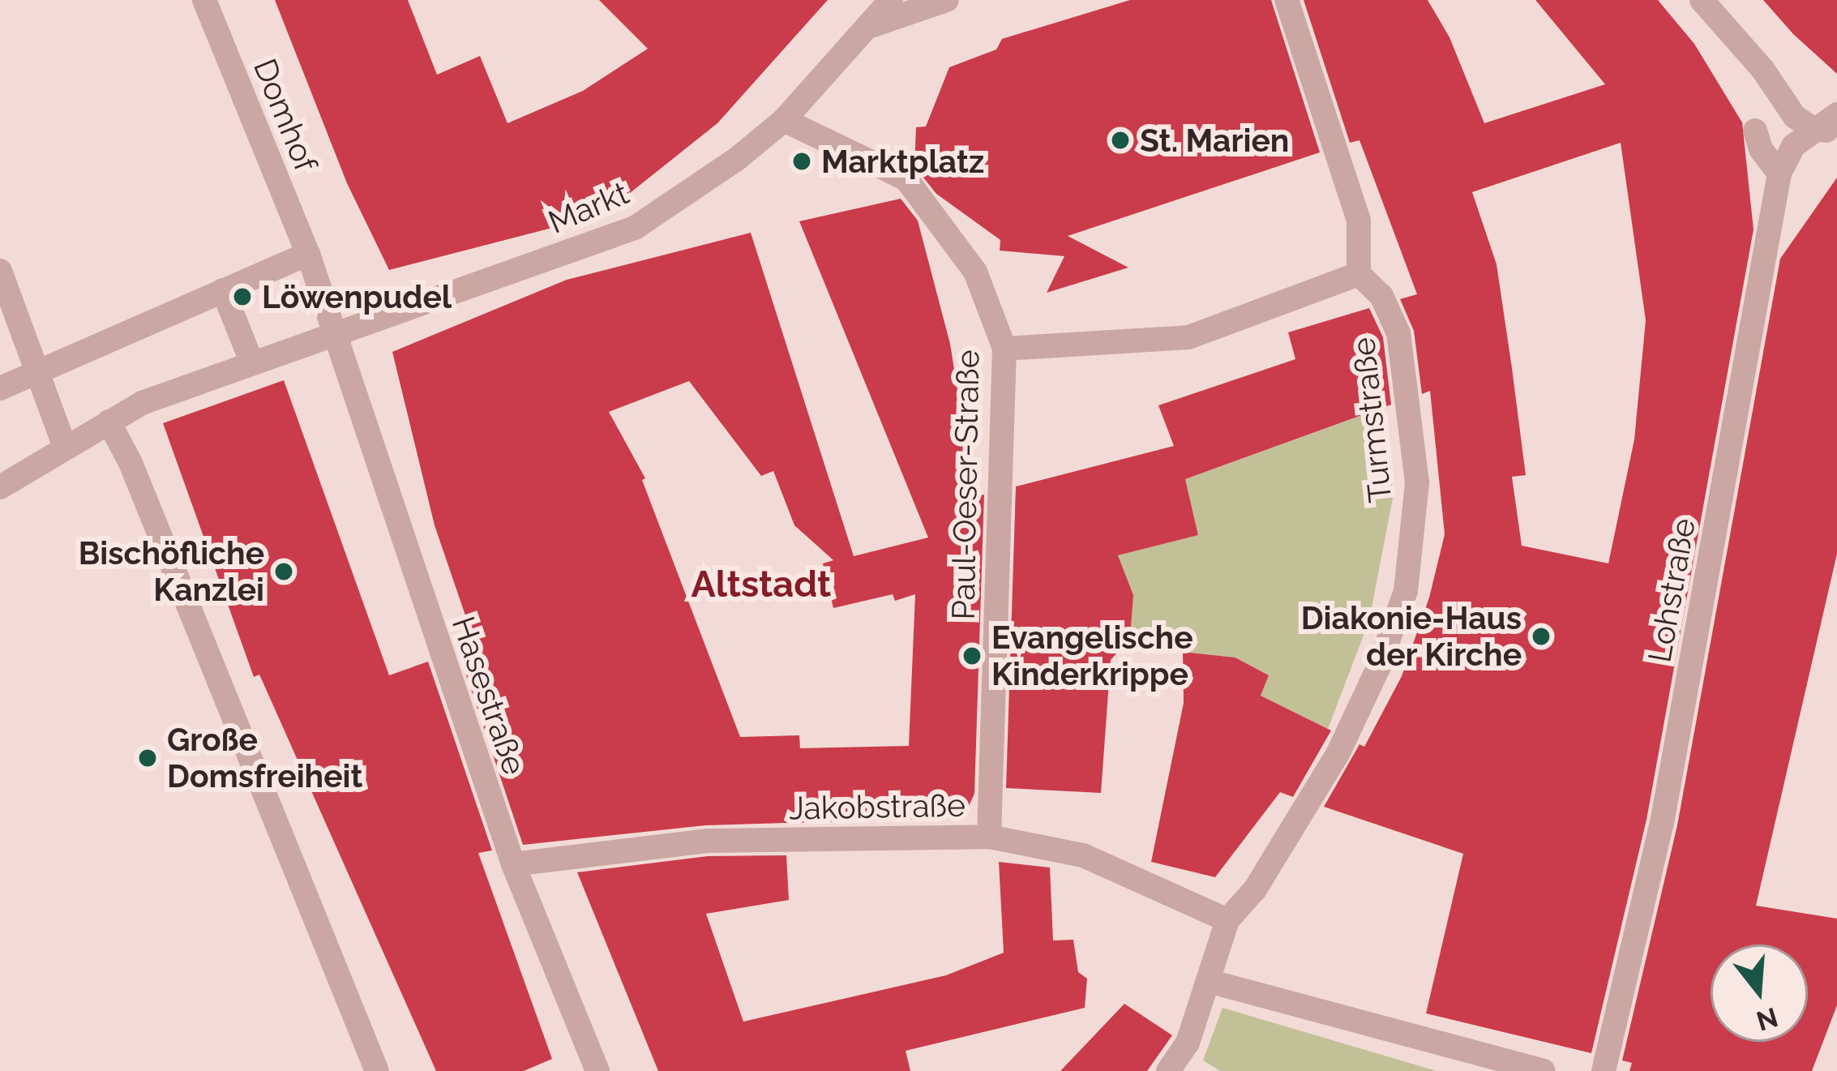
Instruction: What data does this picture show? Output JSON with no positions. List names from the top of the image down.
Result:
{
  "streets": {
    "street": [
      "Domhof",
      "Markt",
      "Turmstraße",
      "Paul-Oeser-Straße",
      "Lohstraße",
      "Hasestraße",
      "Jakobstraße"
    ]
  },
  "crossings": [
    ["Domhof", "Markt"],
    ["Domhof", "Hasestraße"],
    ["Markt", "Paul-Oeser-Straße"],
    ["Markt", "Hasestraße"],
    ["Turmstraße", "Jakobstraße"],
    ["Paul-Oeser-Straße", "Jakobstraße"],
    ["Hasestraße", "Jakobstraße"]
  ],
  "districts": ["Altstadt"],
  "places": [
    "St. Marien",
    "Marktplatz",
    "Löwenpudel",
    "Bischöfliche Kanzlei",
    "Diakonie-Haus der Kirche",
    "Evangelische Kinderkrippe",
    "Große Domsfreiheit"
  ],
  "north": "bottom"
}
